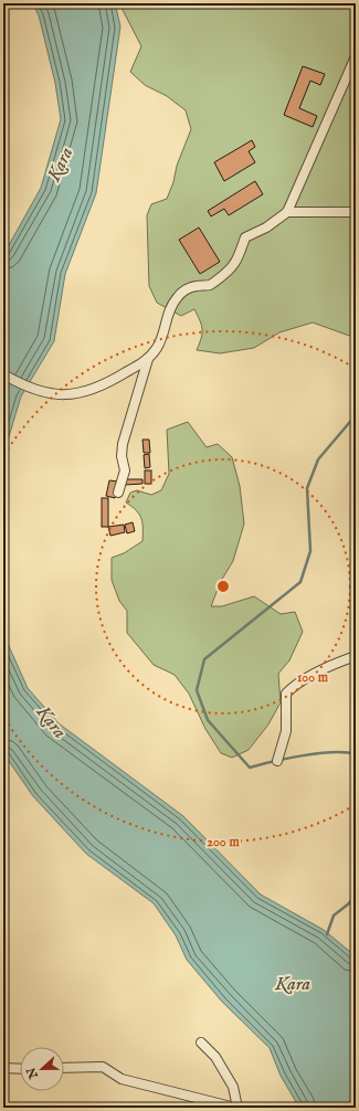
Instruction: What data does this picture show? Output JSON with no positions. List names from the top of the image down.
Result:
{
  "water": ["Kara"],
  "north": "left",
  "rings": ["100 m", "200 m"]
}
